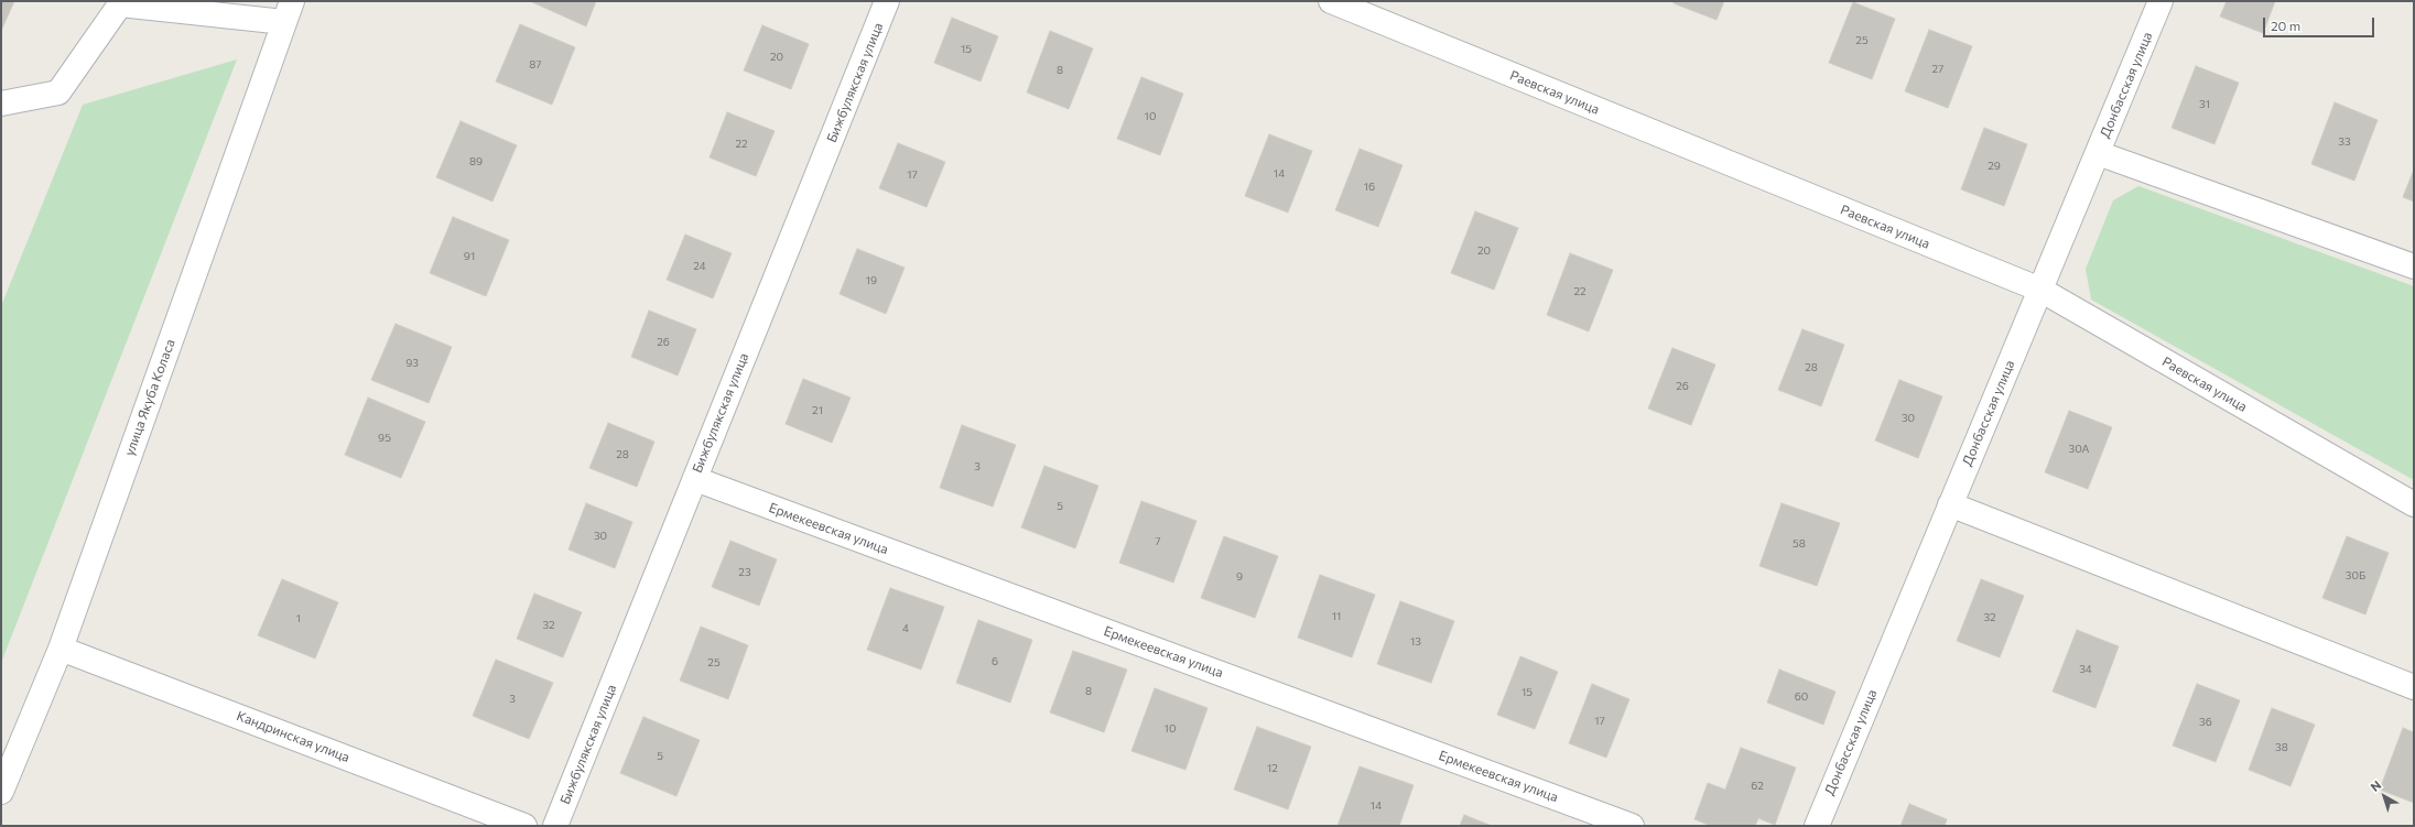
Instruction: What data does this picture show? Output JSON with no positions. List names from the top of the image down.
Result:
{
  "streets": {
    "street": [
      "Бижбулякская улица",
      "Донбасская улица",
      "Раевская улица",
      "улица Якуба Коласа",
      "Ермекеевская улица",
      "Кандринская улица"
    ]
  },
  "crossings": [
    ["Бижбулякская улица", "Ермекеевская улица"],
    ["Донбасская улица", "Раевская улица"],
    ["улица Якуба Коласа", "Кандринская улица"]
  ],
  "house_numbers": [
    "25",
    "15",
    "20",
    "87",
    "27",
    "8",
    "31",
    "10",
    "33",
    "22",
    "89",
    "29",
    "14",
    "17",
    "16",
    "20",
    "91",
    "24",
    "19",
    "22",
    "26",
    "93",
    "28",
    "26",
    "21",
    "30",
    "95",
    "30А",
    "28",
    "3",
    "5",
    "30",
    "7",
    "58",
    "23",
    "30Б",
    "9",
    "11",
    "32",
    "1",
    "32",
    "4",
    "13",
    "6",
    "25",
    "34",
    "8",
    "15",
    "60",
    "3",
    "17",
    "36",
    "10",
    "38",
    "5",
    "12",
    "62",
    "14"
  ],
  "scale_bar": "20 m",
  "north": "top left"
}
